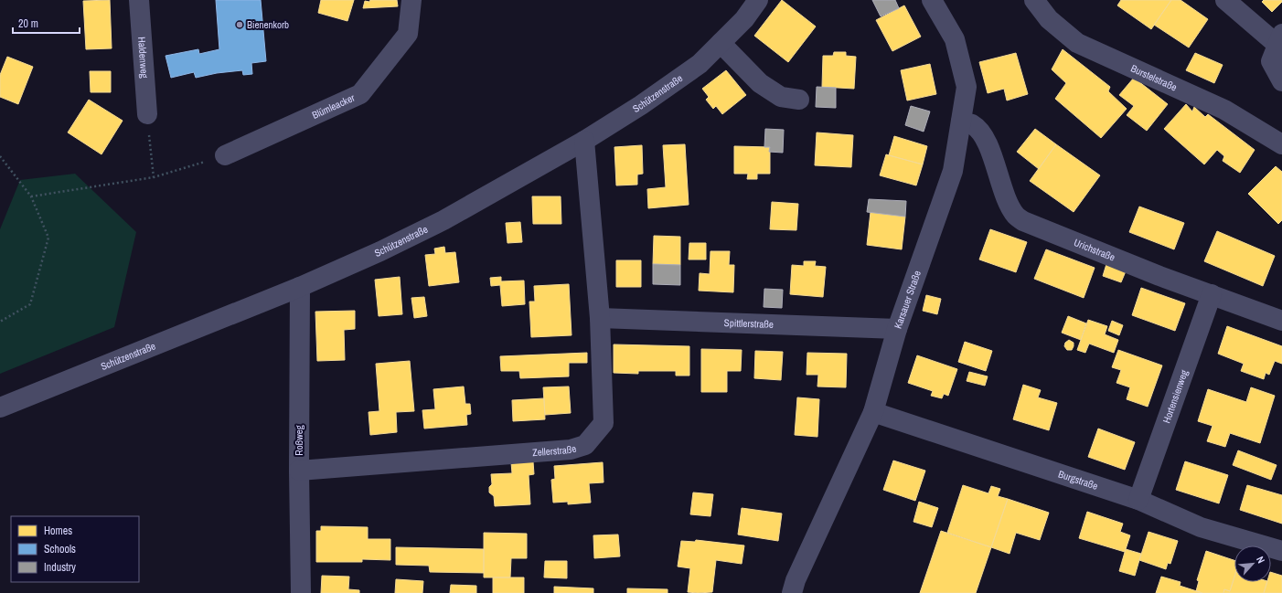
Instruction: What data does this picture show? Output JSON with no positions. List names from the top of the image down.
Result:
{
  "streets": {
    "street": [
      "Haldenweg",
      "Burstelstraße",
      "Schützenstraße",
      "Blümleacker",
      "Urichstraße",
      "Karsauer Straße",
      "Spittlerstraße",
      "Hortensienweg",
      "Roßweg",
      "Zellerstraße",
      "Burgstraße"
    ]
  },
  "crossings": [
    ["Schützenstraße", "Roßweg"],
    ["Schützenstraße", "Zellerstraße"],
    ["Urichstraße", "Karsauer Straße"],
    ["Urichstraße", "Hortensienweg"],
    ["Karsauer Straße", "Spittlerstraße"],
    ["Karsauer Straße", "Burgstraße"],
    ["Spittlerstraße", "Zellerstraße"],
    ["Hortensienweg", "Burgstraße"],
    ["Roßweg", "Zellerstraße"]
  ],
  "places": ["Bienenkorb"],
  "legend": ["Homes", "Schools", "Industry"],
  "scale_bar": "20 m",
  "north": "top right"
}
